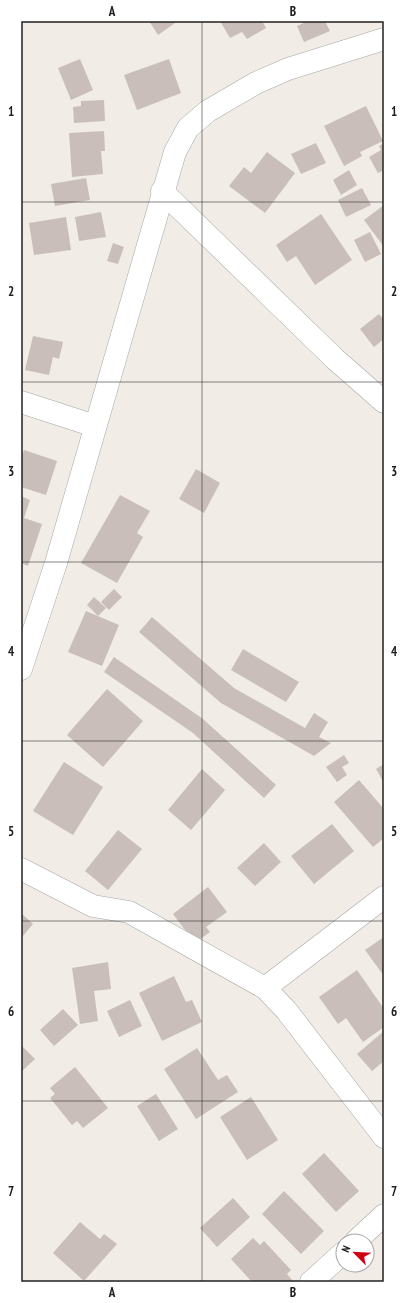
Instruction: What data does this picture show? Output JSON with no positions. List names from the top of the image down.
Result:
{
  "north": "top left",
  "grid": {
    "columns": ["A", "B"],
    "rows": [
      "1",
      "2",
      "3",
      "4",
      "5",
      "6",
      "7"
    ]
  }
}
